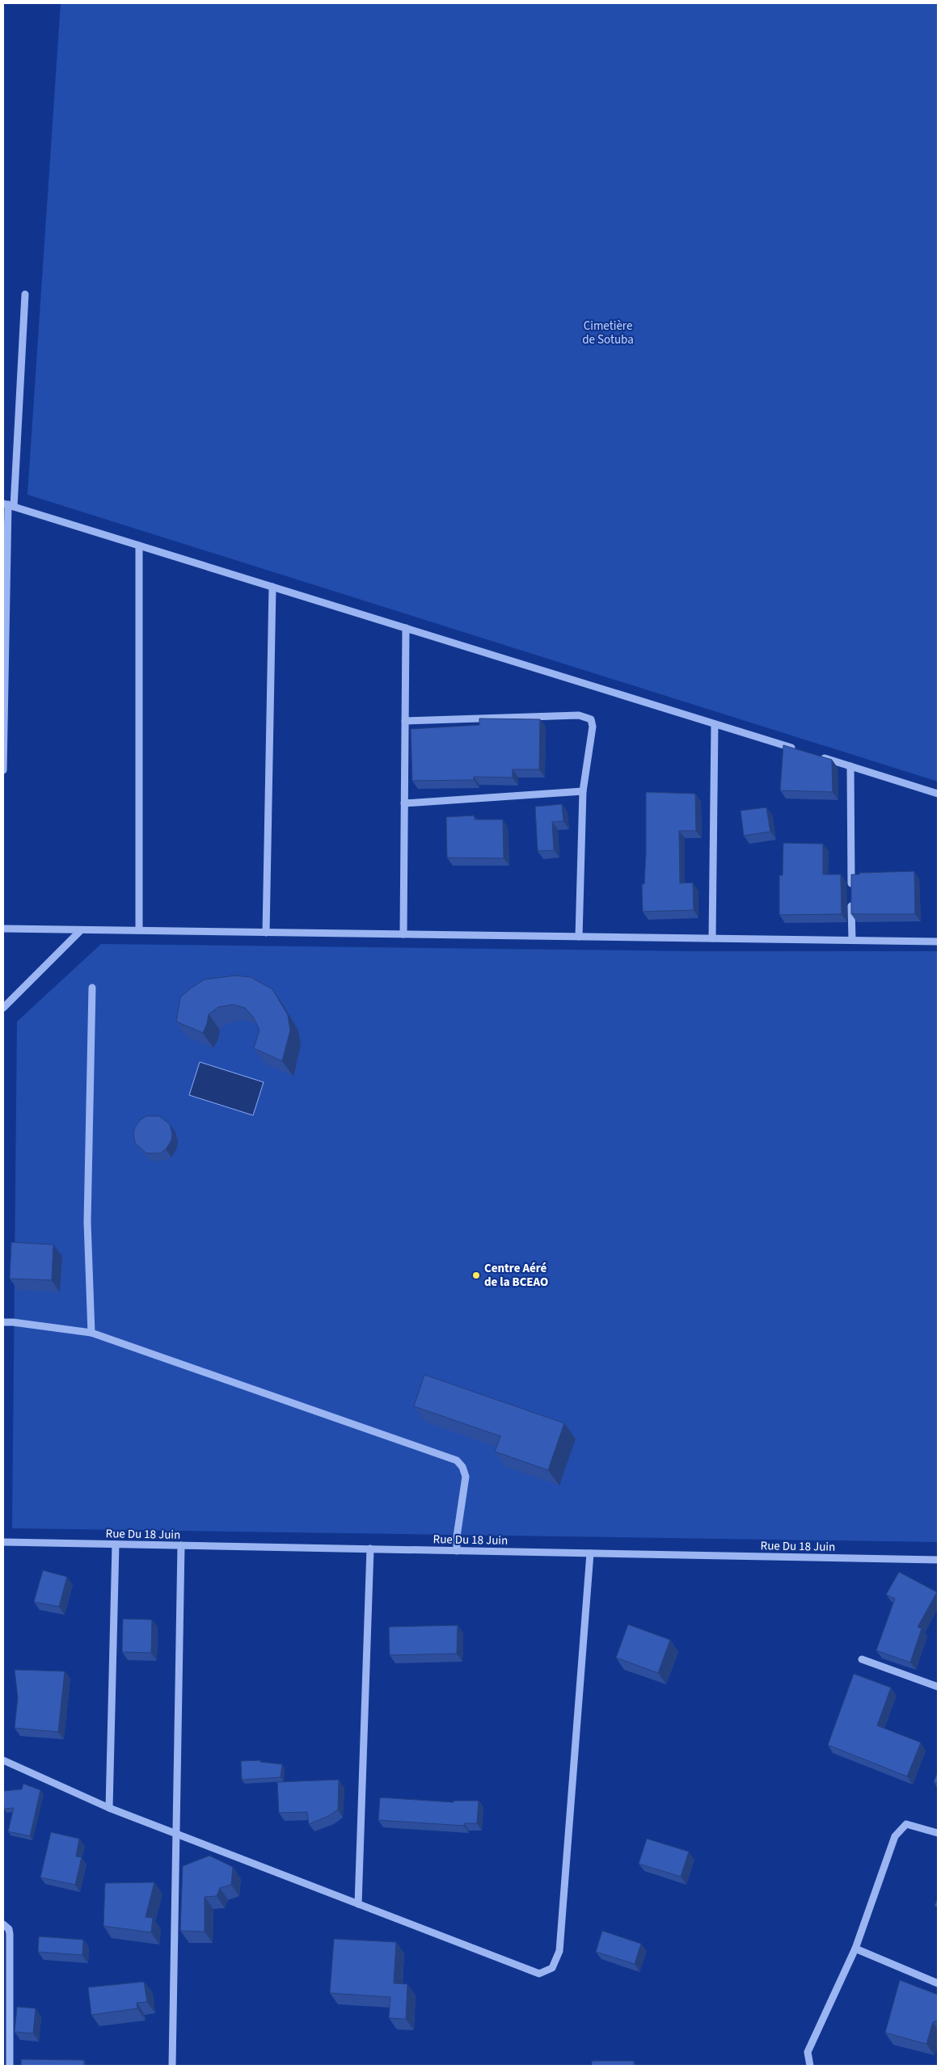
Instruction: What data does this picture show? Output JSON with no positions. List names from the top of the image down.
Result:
{
  "streets": {
    "street": ["Rue Du 18 Juin"]
  },
  "parks": ["Cimetière de Sotuba"],
  "places": ["Centre Aéré de la BCEAO"]
}
